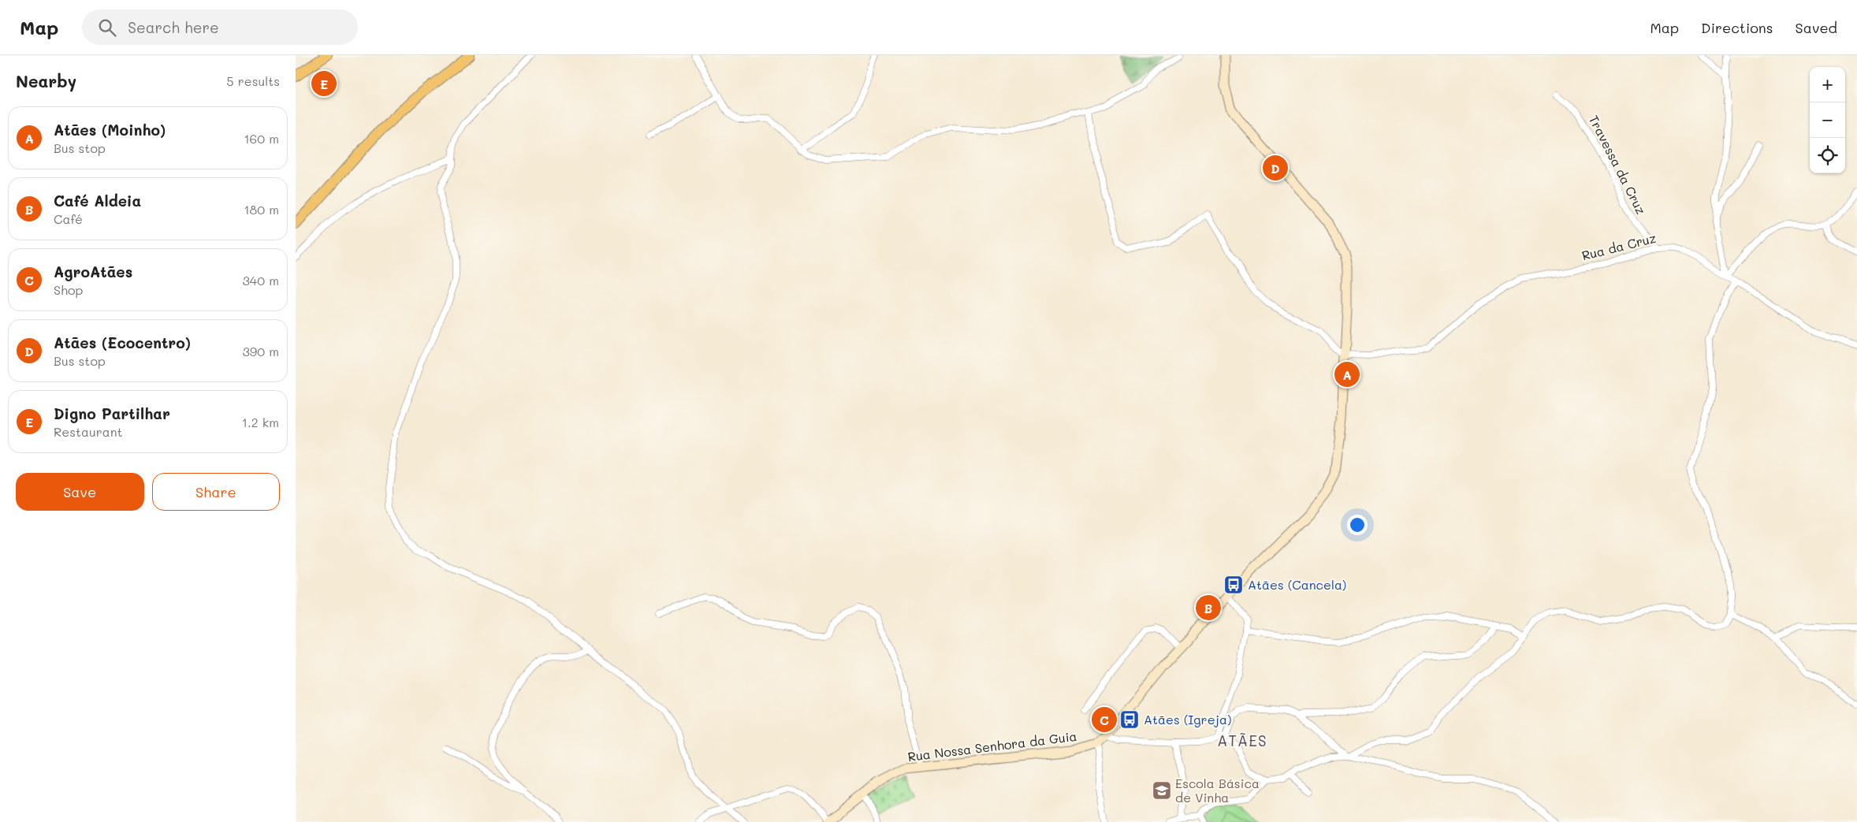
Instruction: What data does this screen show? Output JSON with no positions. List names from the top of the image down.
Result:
{
  "streets": {
    "main road": ["Rua Nossa Senhora da Guia"],
    "street": ["Travessa da Cruz", "Rua da Cruz"]
  },
  "crossings": [
    ["Travessa da Cruz", "Rua da Cruz"],
    ["Rua da Cruz", "Rua Nossa Senhora da Guia"]
  ],
  "districts": ["ATÃES"],
  "places": {
    "bus stop": ["Atães (Cancela)", "Atães (Igreja)"],
    "school or university": ["Escola Básica de Vinha"]
  },
  "page": {
    "header": "Map",
    "search": "Search here",
    "nav": ["Map", "Directions", "Saved"],
    "heading": ["Nearby", "5 results"],
    "map_buttons": ["+", "−"],
    "pins": [
      "E",
      "D",
      "A",
      "B",
      "C"
    ],
    "list": [
      {
        "mark": "A",
        "name": "Atães (Moinho)",
        "note": "Bus stop",
        "value": "160 m"
      },
      {
        "mark": "B",
        "name": "Café Aldeia",
        "note": "Café",
        "value": "180 m"
      },
      {
        "mark": "C",
        "name": "AgroAtães",
        "note": "Shop",
        "value": "340 m"
      },
      {
        "mark": "D",
        "name": "Atães (Ecocentro)",
        "note": "Bus stop",
        "value": "390 m"
      },
      {
        "mark": "E",
        "name": "Digno Partilhar",
        "note": "Restaurant",
        "value": "1.2 km"
      }
    ],
    "buttons": ["Save", "Share"]
  }
}
